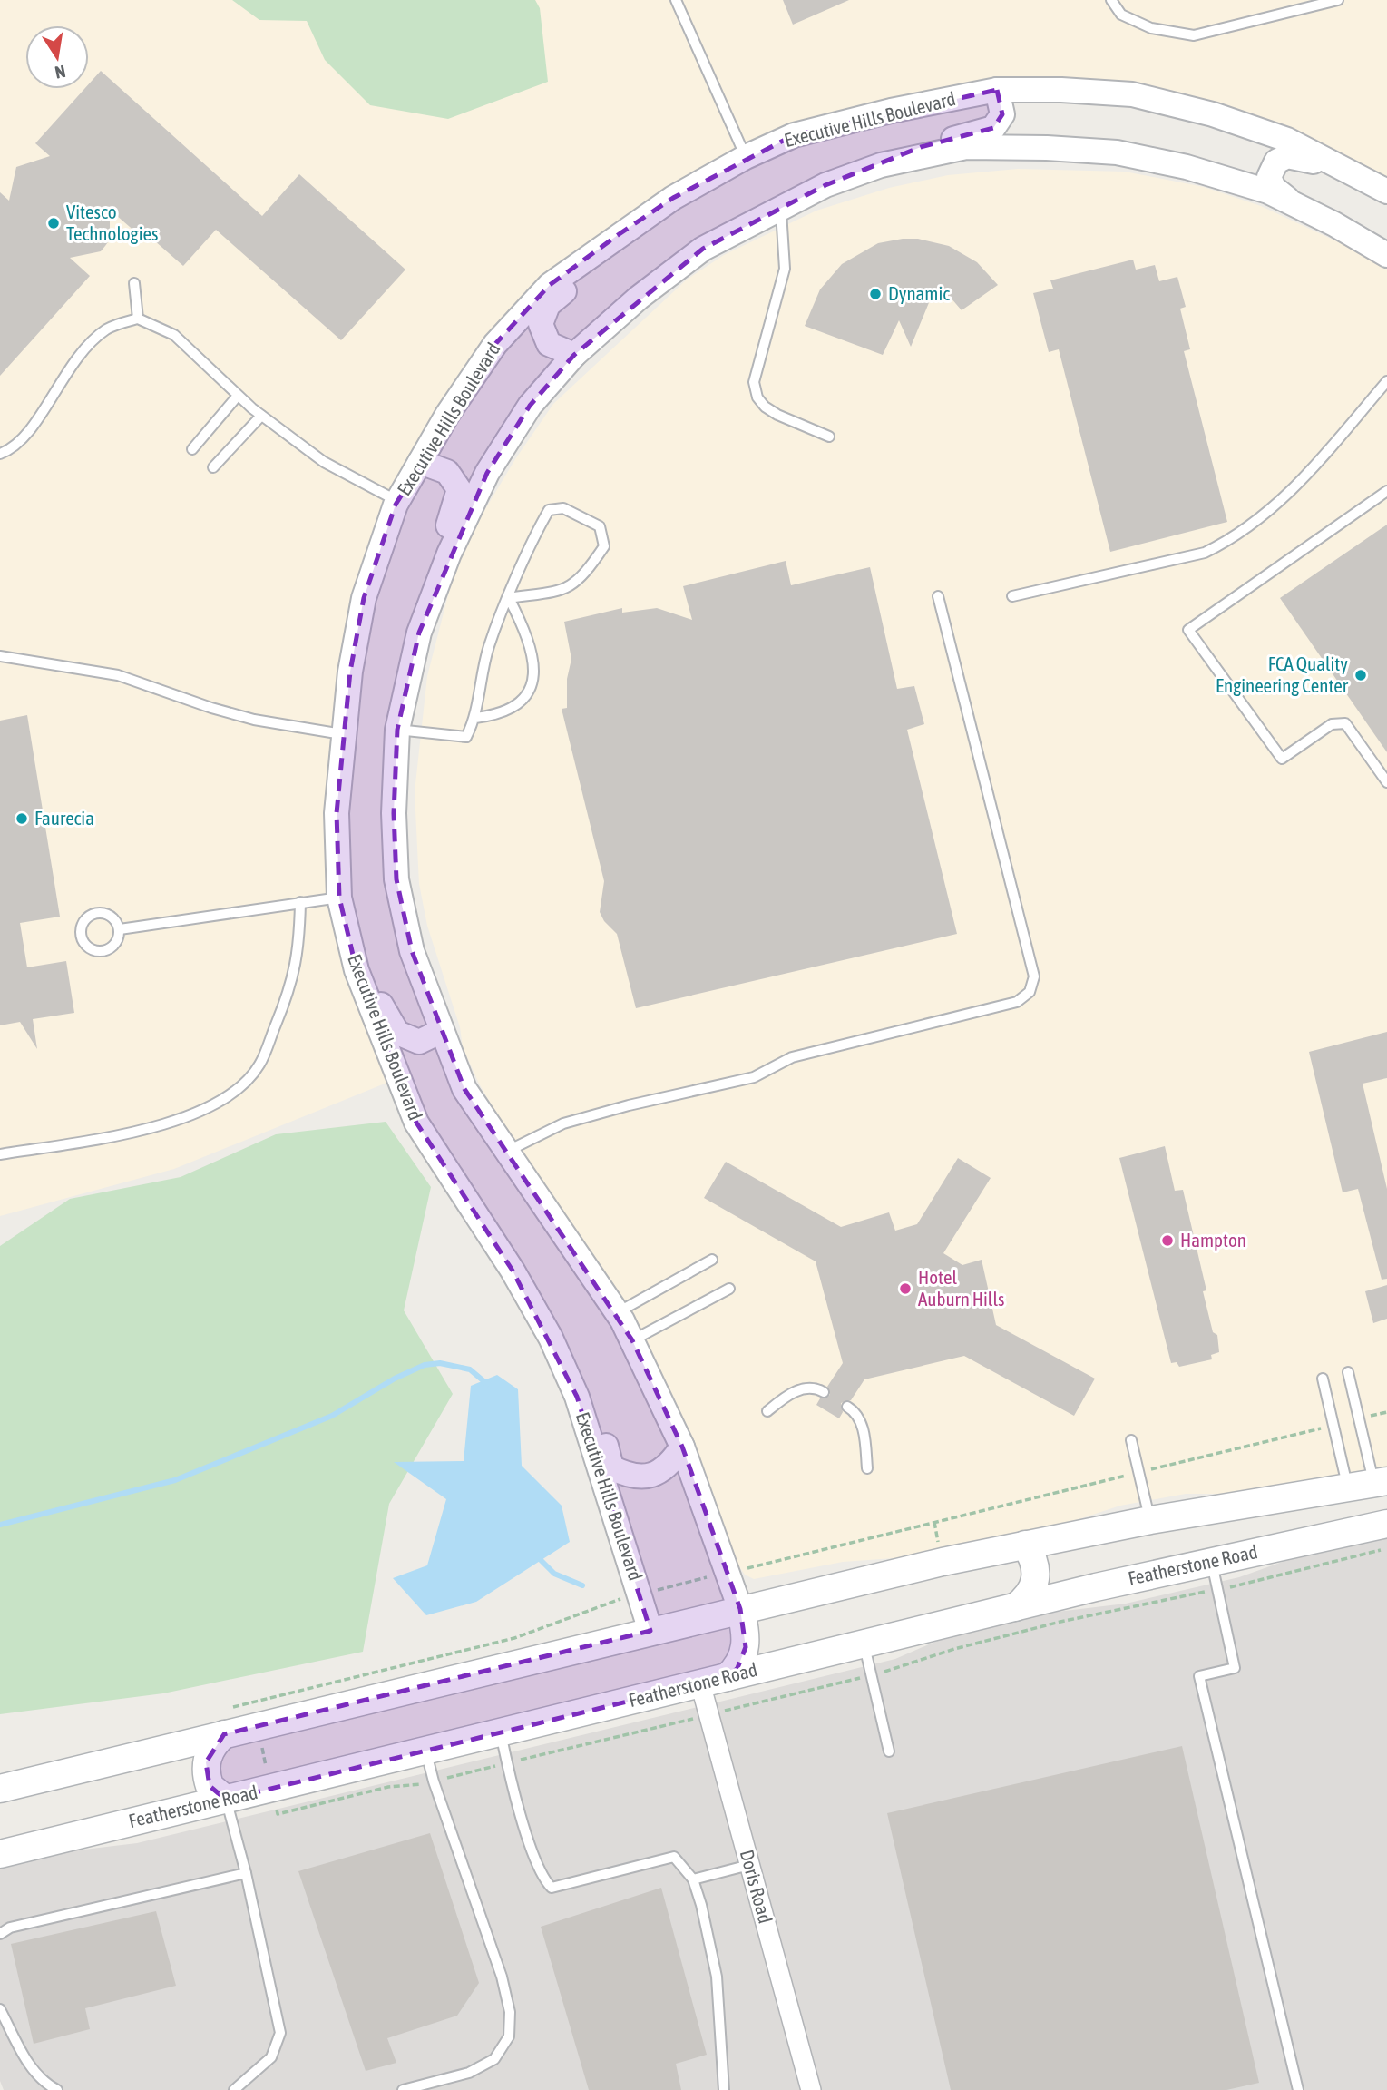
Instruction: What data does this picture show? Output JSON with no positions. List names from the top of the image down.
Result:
{
  "streets": {
    "main road": ["Featherstone Road"],
    "street": ["Executive Hills Boulevard", "Doris Road"]
  },
  "crossings": [
    ["Featherstone Road", "Doris Road"]
  ],
  "places": [
    "Vitesco Technologies",
    "Dynamic",
    "FCA Quality Engineering Center",
    "Faurecia",
    "Hampton",
    "Hotel Auburn Hills"
  ],
  "north": "bottom"
}
